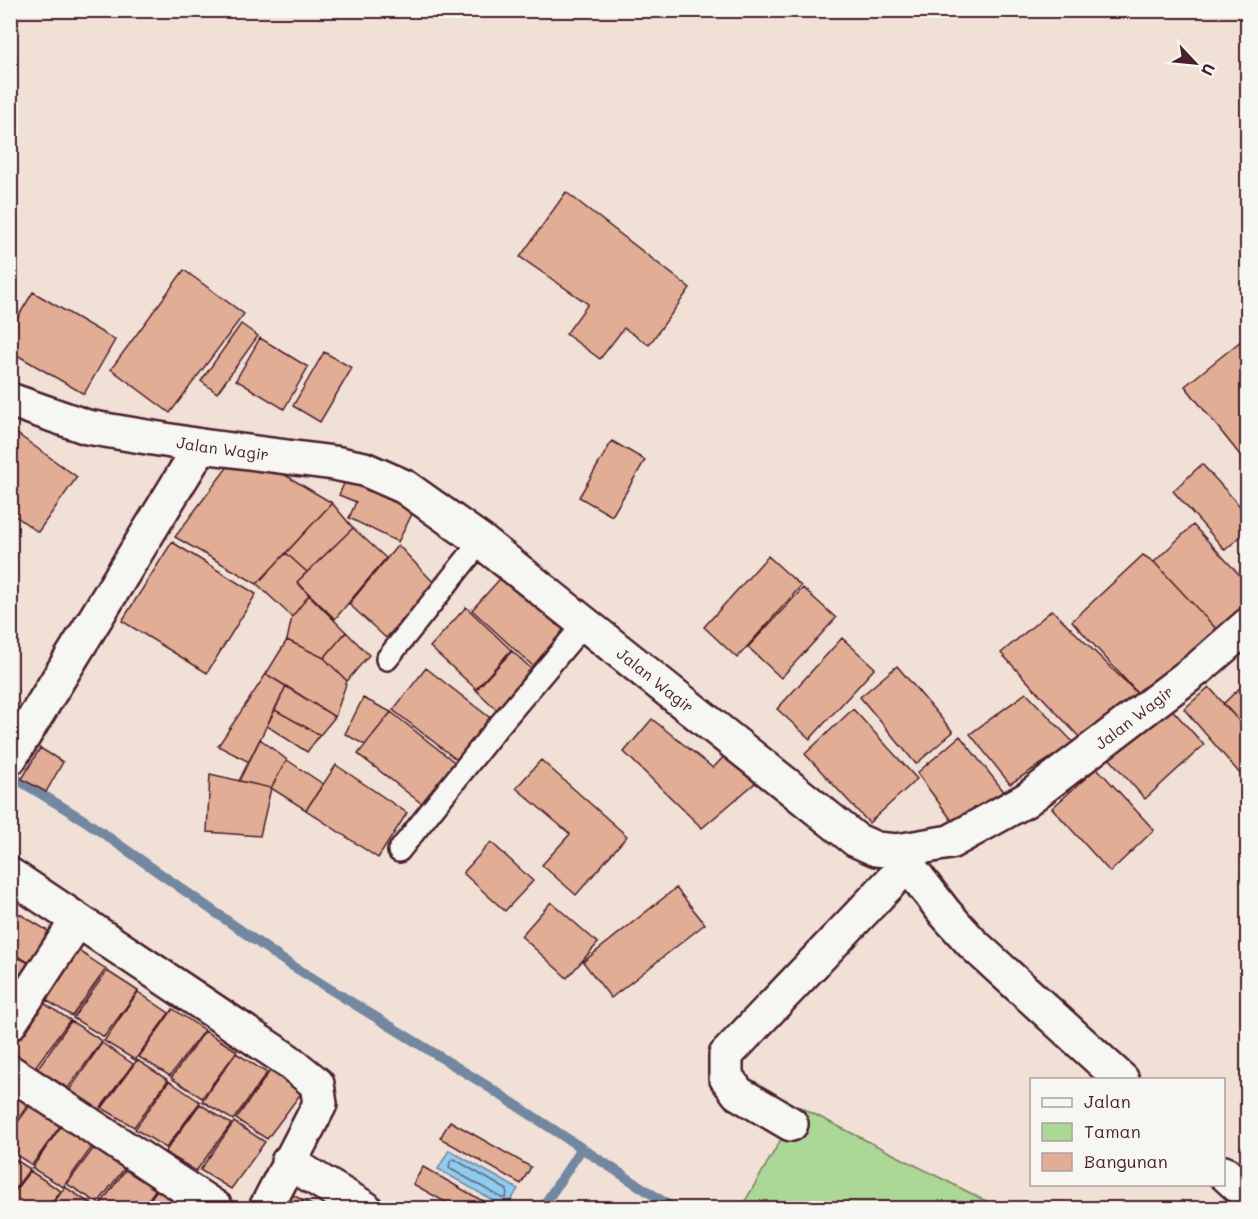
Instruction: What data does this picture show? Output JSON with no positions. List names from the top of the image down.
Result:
{
  "streets": {
    "street": ["Jalan Wagir"]
  },
  "legend": ["Jalan", "Taman", "Bangunan"],
  "north": "bottom right"
}
